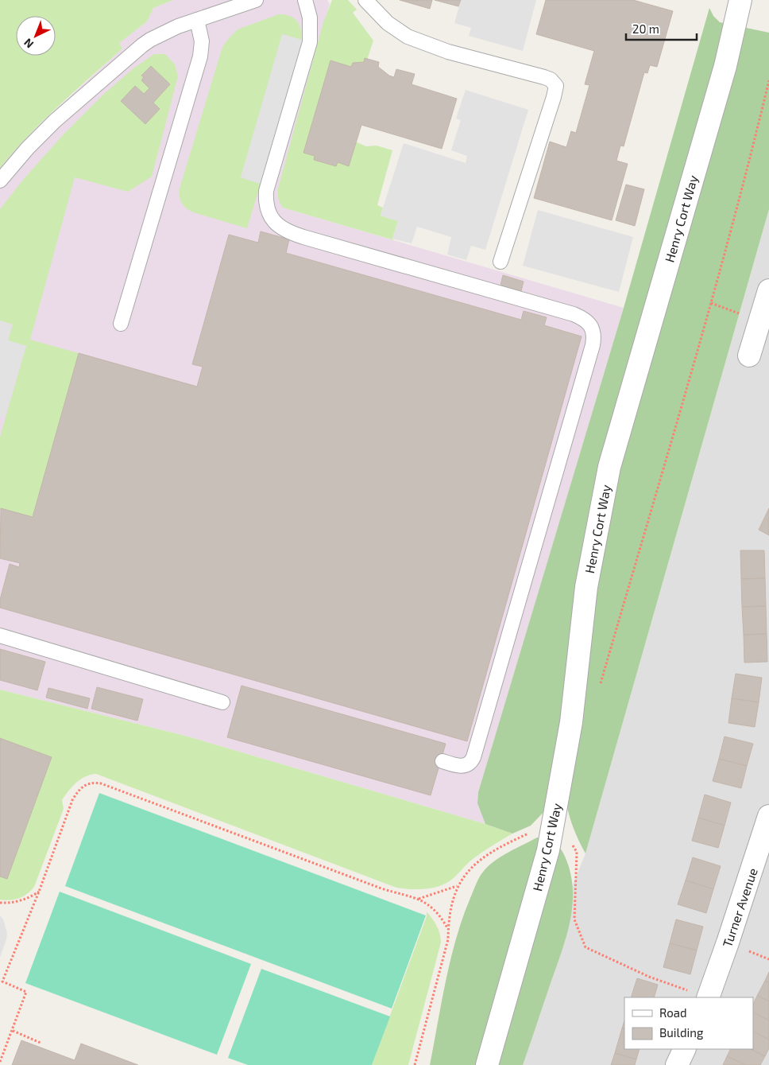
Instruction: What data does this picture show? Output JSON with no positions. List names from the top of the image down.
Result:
{
  "streets": {
    "street": ["Henry Cort Way", "Turner Avenue"]
  },
  "legend": ["Road", "Building"],
  "scale_bar": "20 m",
  "north": "bottom left"
}
